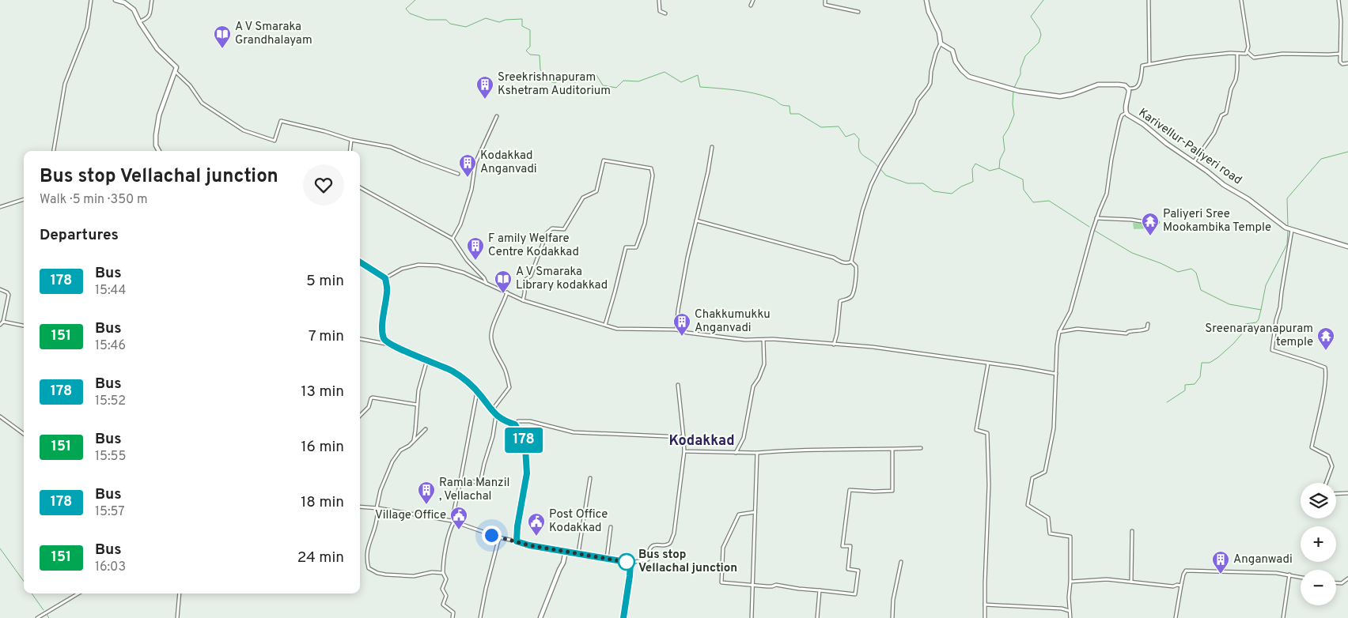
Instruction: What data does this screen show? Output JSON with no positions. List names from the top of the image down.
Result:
{
  "streets": {
    "main road": ["Karivellur-Paliyeri road"]
  },
  "districts": ["Kodakkad"],
  "places": {
    "library": ["A V Smaraka Grandhalayam", "A V Smaraka Library kodakkad"],
    "building": [
      "Sreekrishnapuram Kshetram Auditorium",
      "Kodakkad Anganvadi",
      "F amily Welfare Centre Kodakkad",
      "Chakkumukku Anganvadi",
      "Ramla Manzil , Vellachal",
      "Anganwadi"
    ],
    "temple": ["Paliyeri Sree Mookambika Temple", "Sreenarayanapuram temple"],
    "public building": ["Village Office", "Post Office Kodakkad"],
    "other": ["Bus stop Vellachal junction"]
  },
  "lines": ["bus line 178"],
  "page": {
    "on_map": "178",
    "heading": [
      ["Bus stop Vellachal junction", "Walk · 5 min · 350 m"],
      "Departures"
    ],
    "list": [
      {
        "mark": "178",
        "name": "Bus",
        "note": "15:44",
        "value": "5 min"
      },
      {
        "mark": "151",
        "name": "Bus",
        "note": "15:46",
        "value": "7 min"
      },
      {
        "mark": "178",
        "name": "Bus",
        "note": "15:52",
        "value": "13 min"
      },
      {
        "mark": "151",
        "name": "Bus",
        "note": "15:55",
        "value": "16 min"
      },
      {
        "mark": "178",
        "name": "Bus",
        "note": "15:57",
        "value": "18 min"
      },
      {
        "mark": "151",
        "name": "Bus",
        "note": "16:03",
        "value": "24 min"
      }
    ],
    "map_buttons": ["+", "−"]
  }
}
